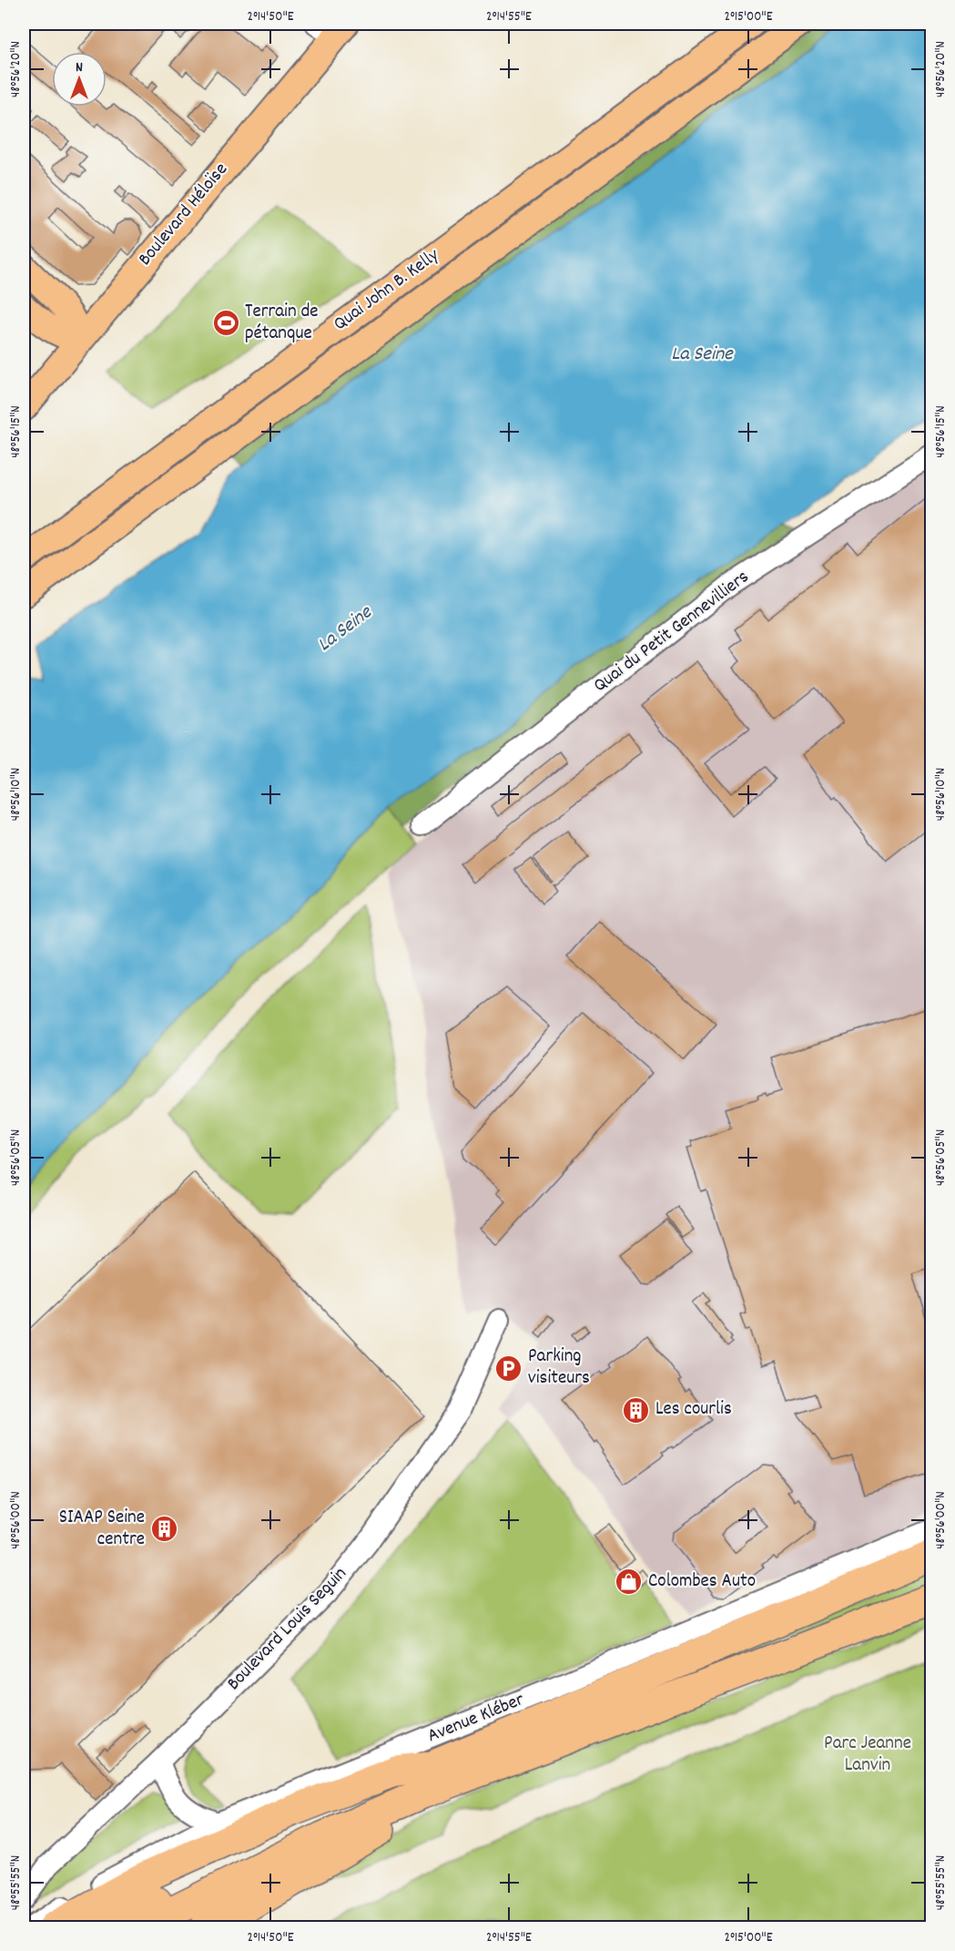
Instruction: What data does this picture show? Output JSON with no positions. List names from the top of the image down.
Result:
{
  "streets": {
    "main road": ["Boulevard Héloïse", "Quai John B. Kelly"],
    "street": ["Quai du Petit Gennevilliers", "Boulevard Louis Seguin", "Avenue Kléber"]
  },
  "water": ["La Seine"],
  "parks": ["Parc Jeanne Lanvin"],
  "places": {
    "sports": ["Terrain de pétanque"],
    "parking": ["Parking visiteurs"],
    "building": ["Les courlis", "SIAAP Seine centre"],
    "shop": ["Colombes Auto"]
  },
  "north": "top",
  "coordinates": [
    "2°14'50\"E",
    "2°14'55\"E",
    "2°15'00\"E",
    "48°56'20\"N",
    "48°56'15\"N",
    "48°56'10\"N",
    "48°56'05\"N",
    "48°56'00\"N",
    "48°55'55\"N"
  ]
}
